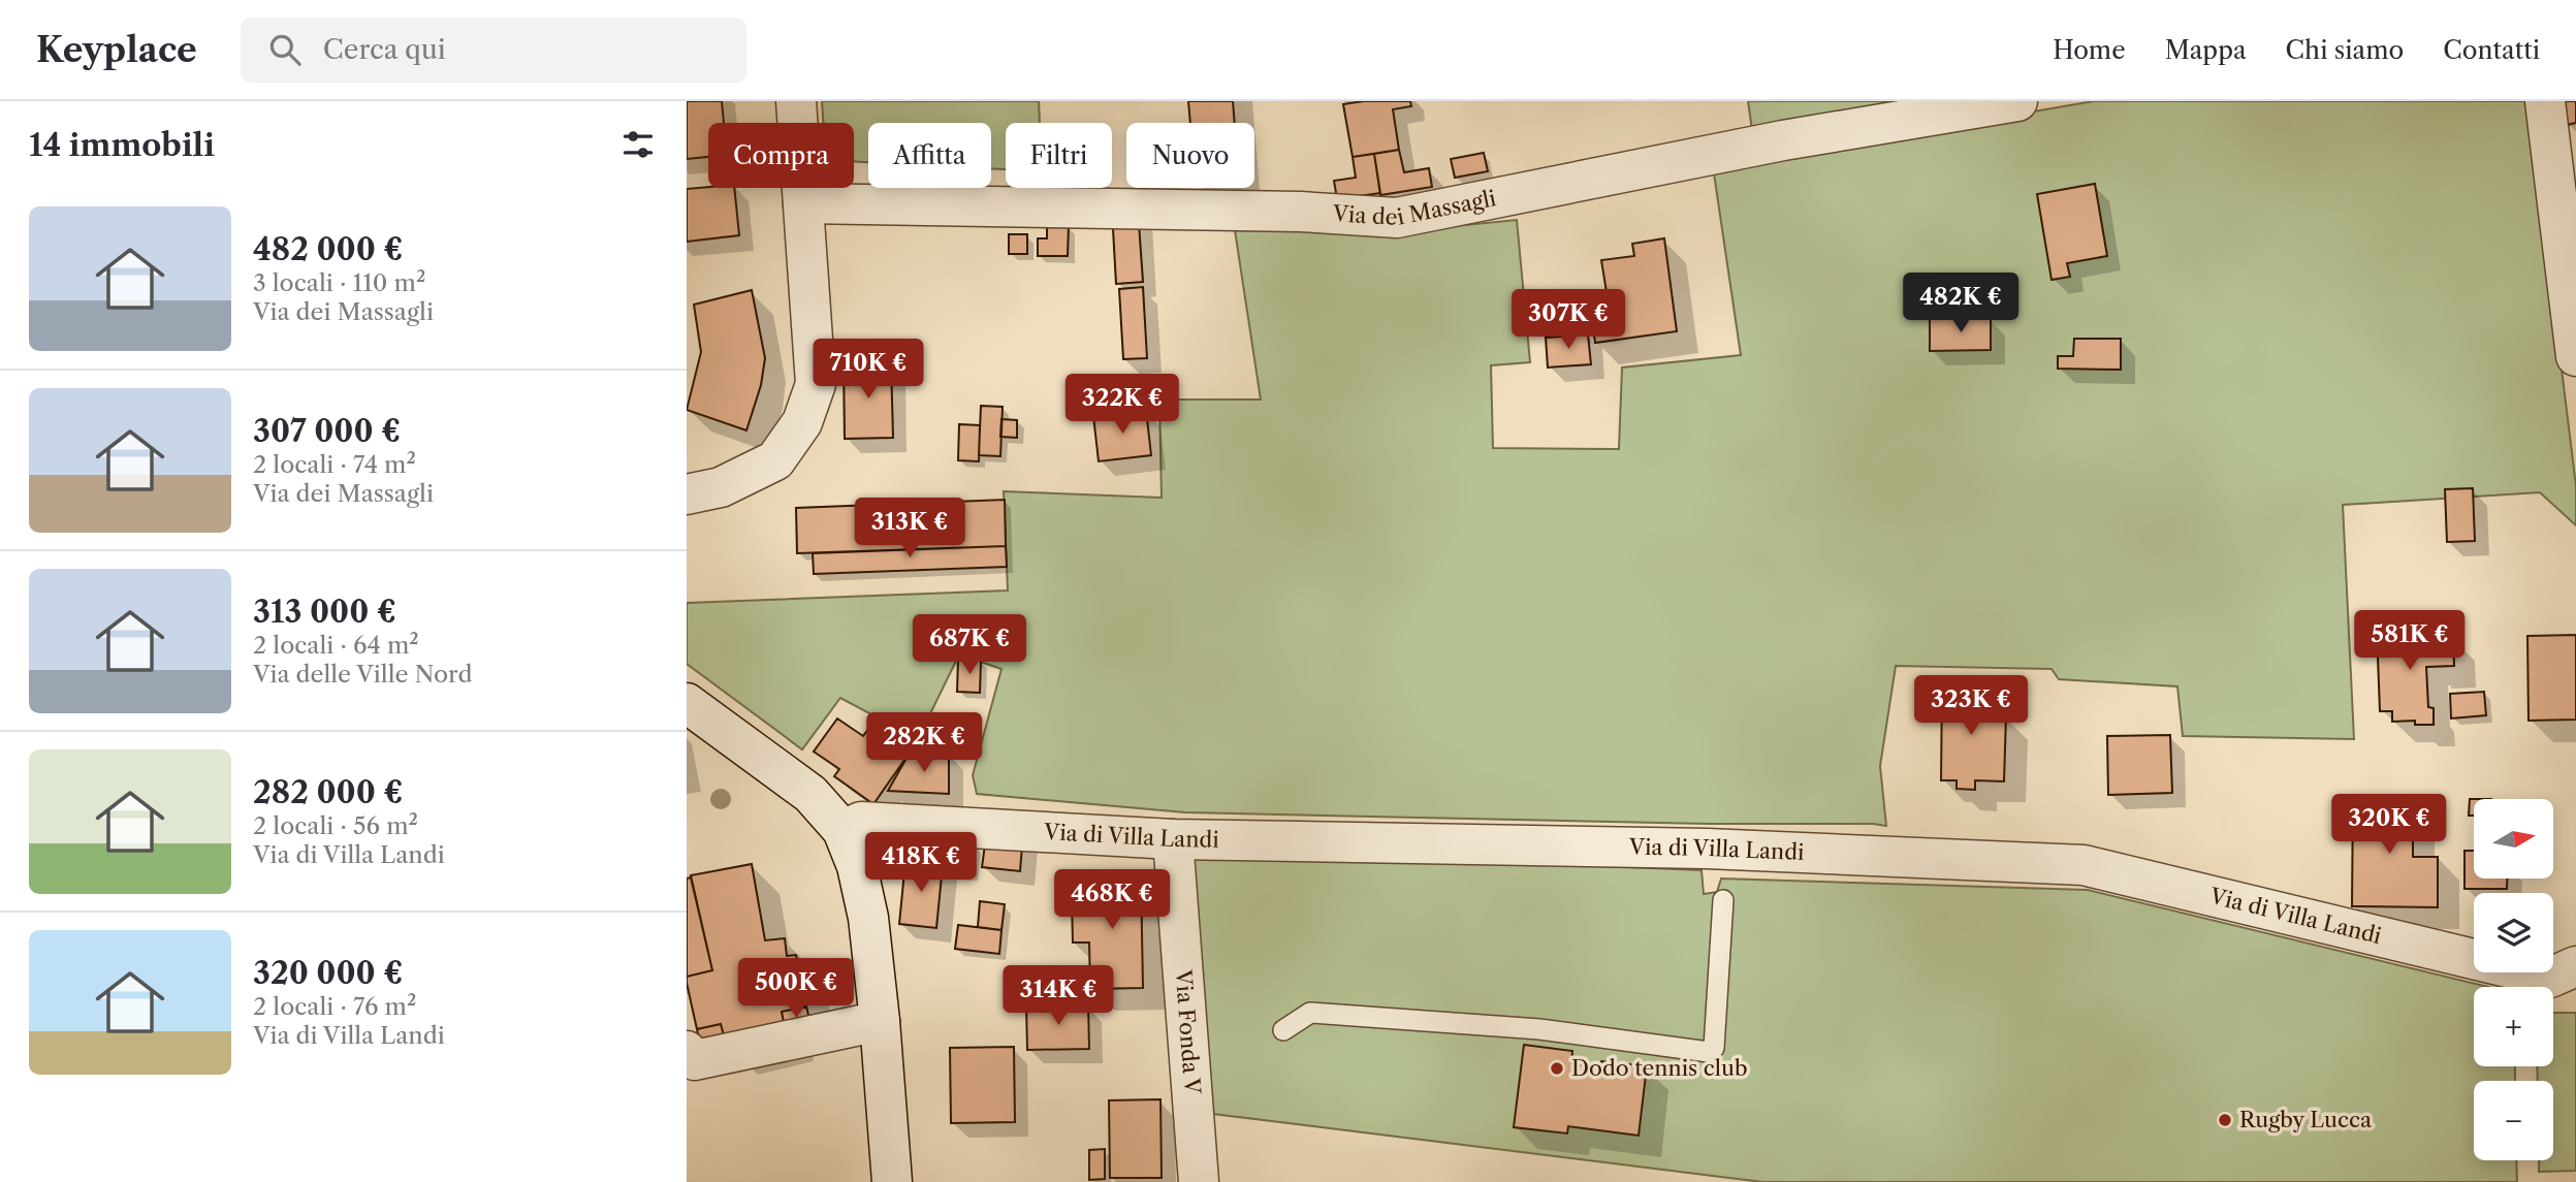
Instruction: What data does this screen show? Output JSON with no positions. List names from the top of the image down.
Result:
{
  "streets": {
    "street": ["Via dei Massagli", "Via di Villa Landi", "Via Fonda V"]
  },
  "crossings": [
    ["Via di Villa Landi", "Via Fonda V"]
  ],
  "places": ["Dodo tennis club", "Rugby Lucca"],
  "north": "right",
  "page": {
    "header": "Keyplace",
    "search": "Cerca qui",
    "nav": [
      "Home",
      "Mappa",
      "Chi siamo",
      "Contatti"
    ],
    "heading": "14 immobili",
    "chip": [
      "Compra",
      "Affitta",
      "Filtri",
      "Nuovo"
    ],
    "list": [
      {
        "name": "482 000 €",
        "note": "3 locali · 110 m² · Via dei Massagli"
      },
      {
        "name": "307 000 €",
        "note": "2 locali · 74 m² · Via dei Massagli"
      },
      {
        "name": "313 000 €",
        "note": "2 locali · 64 m² · Via delle Ville Nord"
      },
      {
        "name": "282 000 €",
        "note": "2 locali · 56 m² · Via di Villa Landi"
      },
      {
        "name": "320 000 €",
        "note": "2 locali · 76 m² · Via di Villa Landi"
      }
    ],
    "price": [
      "482K €",
      "307K €",
      "710K €",
      "322K €",
      "313K €",
      "581K €",
      "687K €",
      "323K €",
      "282K €",
      "320K €",
      "418K €",
      "468K €",
      "500K €",
      "314K €"
    ],
    "map_buttons": ["+", "−"]
  }
}
